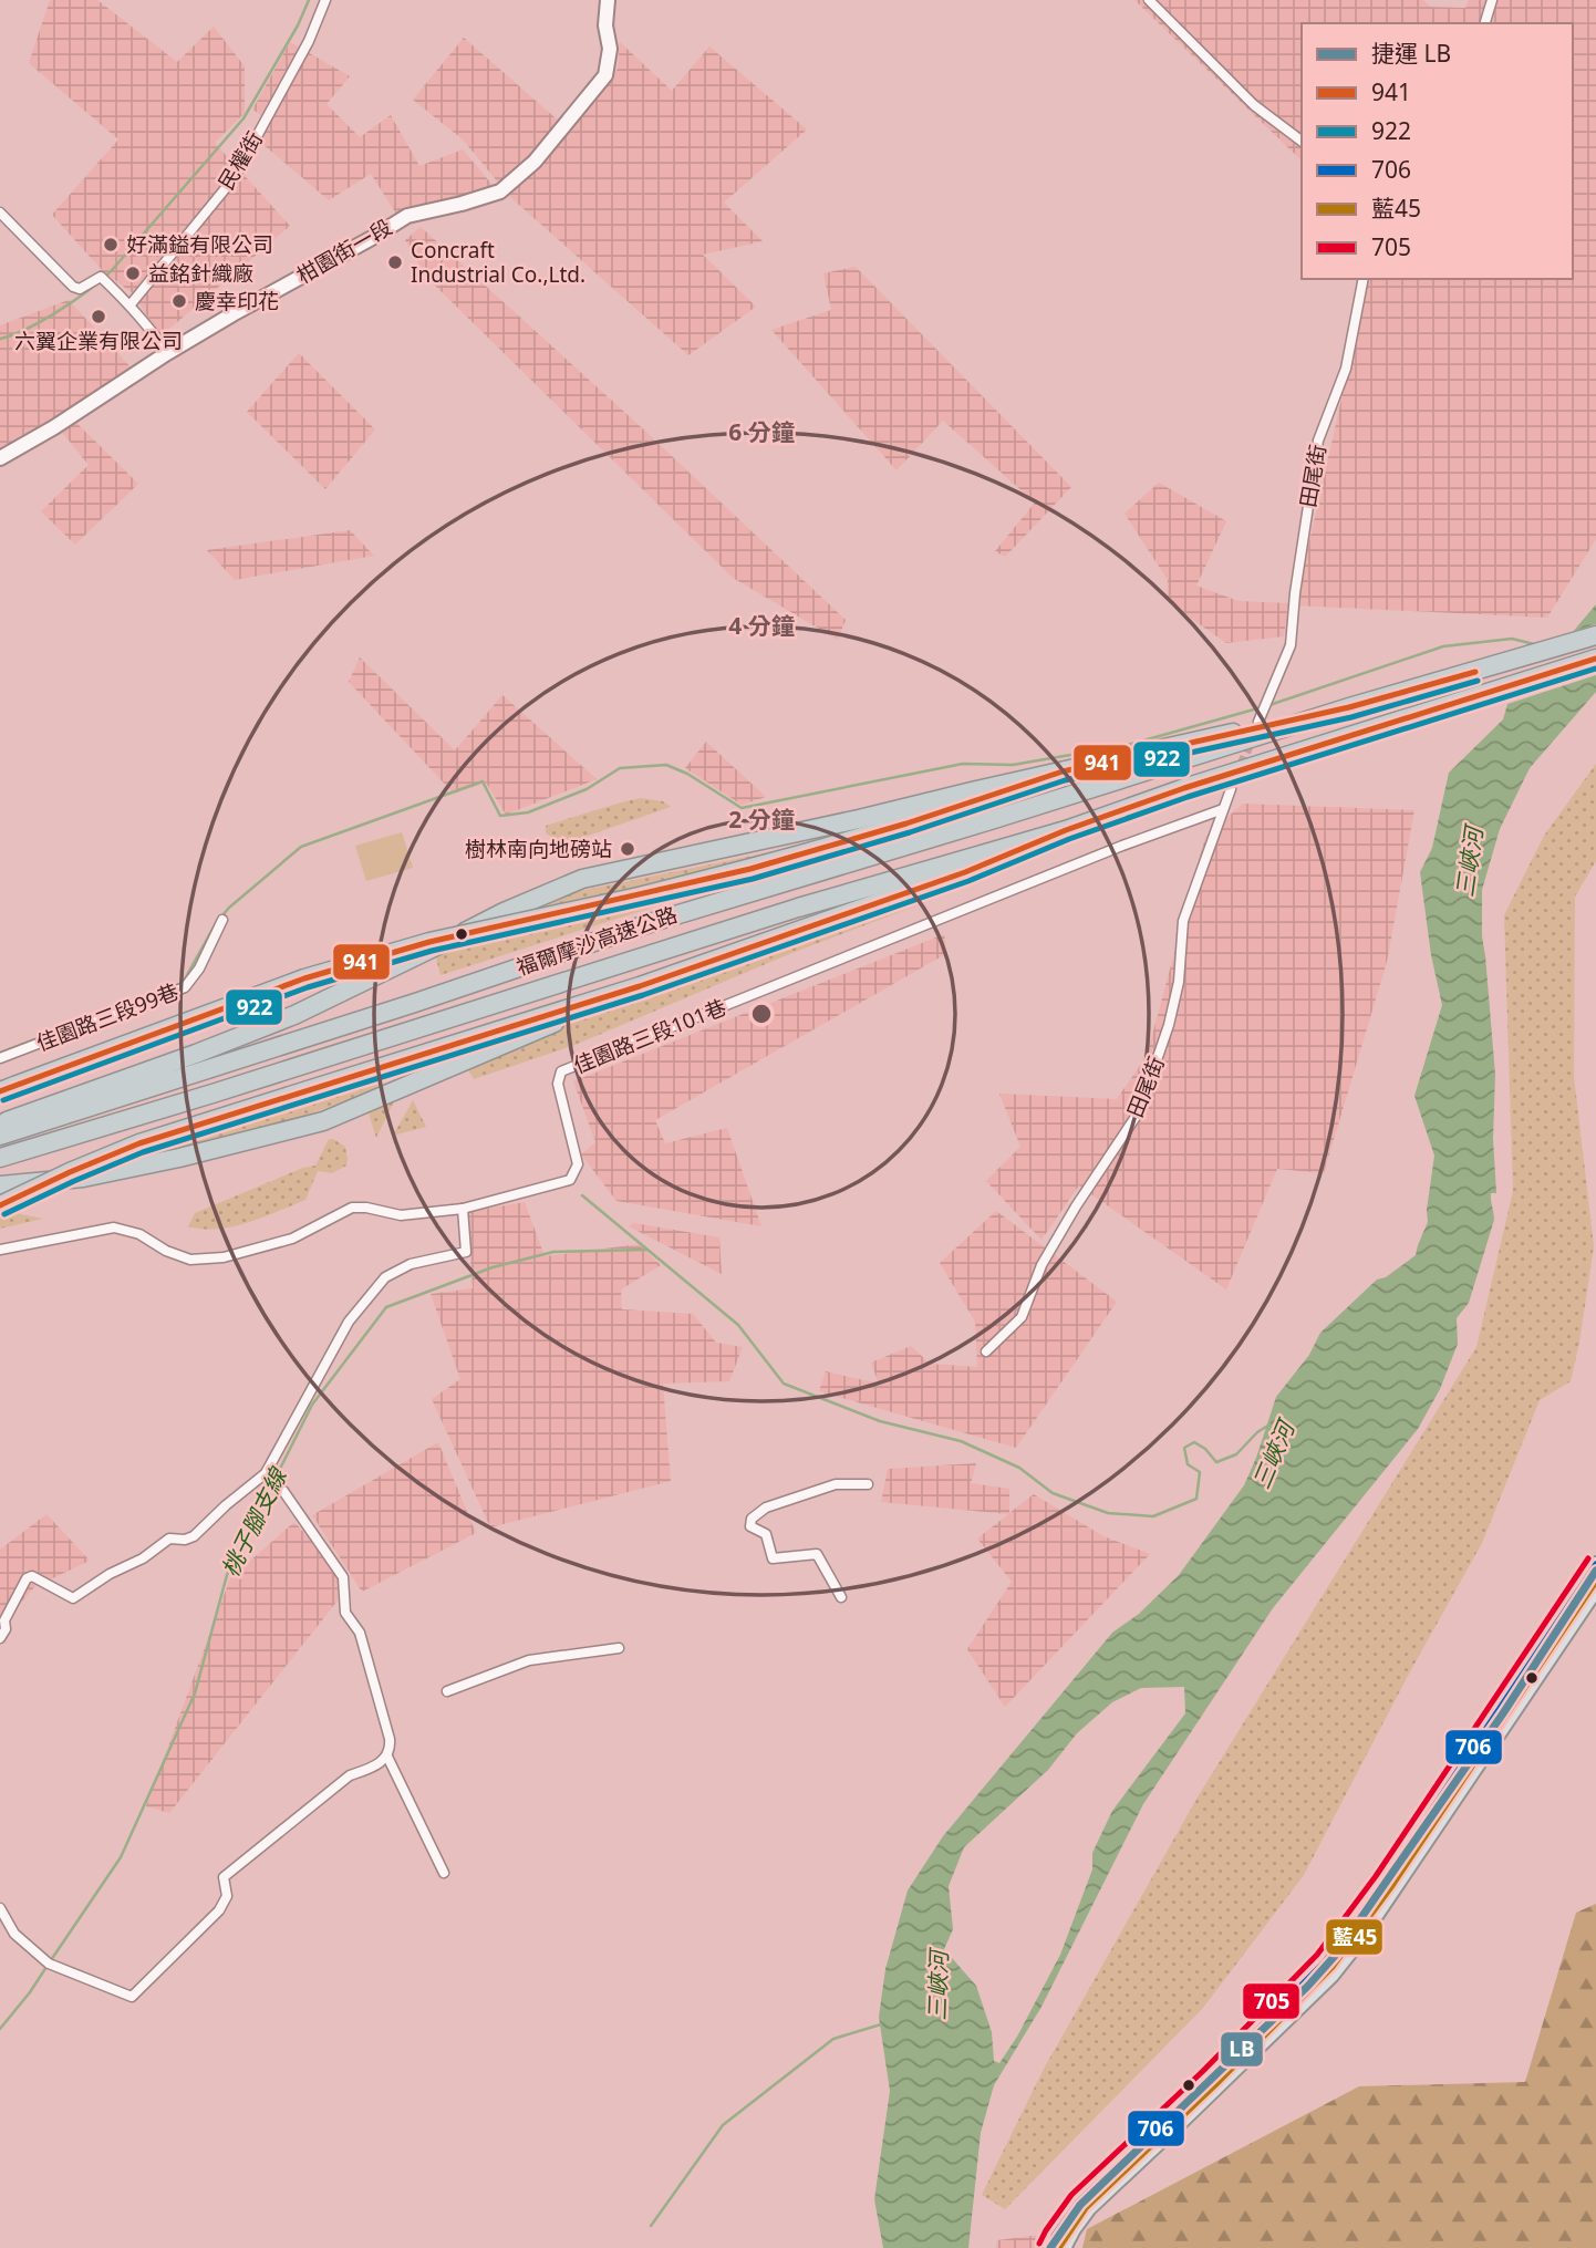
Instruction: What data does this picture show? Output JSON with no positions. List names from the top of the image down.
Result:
{
  "streets": {
    "highway": ["福爾摩沙高速公路"],
    "street": [
      "民權街",
      "柑園街一段",
      "田尾街",
      "佳園路三段99巷",
      "佳園路三段101巷"
    ]
  },
  "crossings": [
    ["田尾街", "佳園路三段101巷"]
  ],
  "water": ["三峽河", "桃子腳支線"],
  "places": [
    "好滿鎰有限公司",
    "Concraft Industrial Co.,Ltd.",
    "益銘針織廠",
    "慶幸印花",
    "六翼企業有限公司",
    "樹林南向地磅站"
  ],
  "lines": [
    "transit line 941",
    "transit line 922",
    "transit line 705",
    "transit line 706",
    "metro line LB",
    "transit line 藍45"
  ],
  "legend": [
    "捷運 LB",
    "941",
    "922",
    "706",
    "藍45",
    "705"
  ],
  "rings": ["6 分鐘", "4 分鐘", "2 分鐘"]
}
